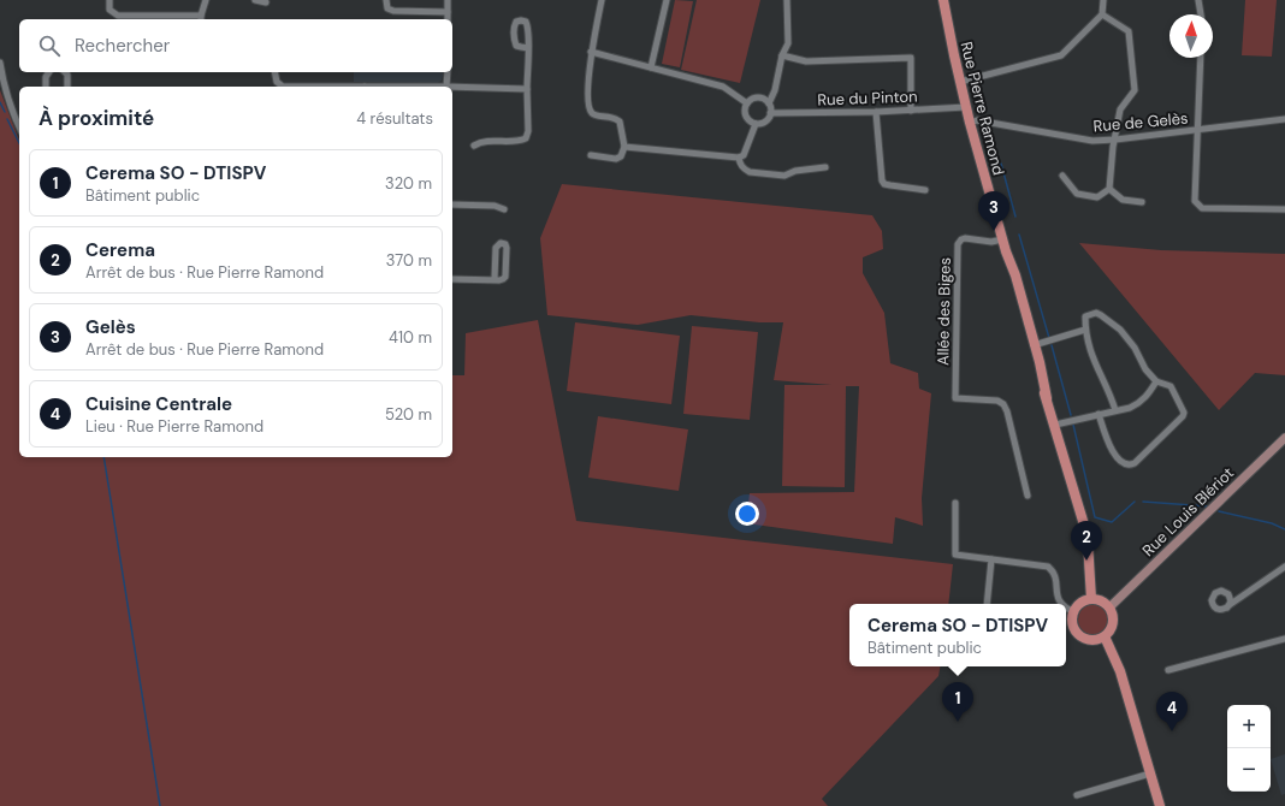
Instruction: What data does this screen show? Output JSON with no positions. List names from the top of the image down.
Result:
{
  "streets": {
    "main road": ["Rue Pierre Ramond"],
    "street": [
      "Rue du Pinton",
      "Rue de Gelès",
      "Allée des Biges",
      "Rue Louis Blériot"
    ]
  },
  "crossings": [
    ["Rue du Pinton", "Rue Pierre Ramond"],
    ["Rue Pierre Ramond", "Rue de Gelès"],
    ["Rue Pierre Ramond", "Allée des Biges"],
    ["Rue Pierre Ramond", "Rue Louis Blériot"]
  ],
  "north": "top",
  "page": {
    "search": "Rechercher",
    "heading": ["À proximité", "4 résultats"],
    "list": [
      {
        "mark": "1",
        "name": "Cerema SO - DTISPV",
        "note": "Bâtiment public",
        "value": "320 m"
      },
      {
        "mark": "2",
        "name": "Cerema",
        "note": "Arrêt de bus · Rue Pierre Ramond",
        "value": "370 m"
      },
      {
        "mark": "3",
        "name": "Gelès",
        "note": "Arrêt de bus · Rue Pierre Ramond",
        "value": "410 m"
      },
      {
        "mark": "4",
        "name": "Cuisine Centrale",
        "note": "Lieu · Rue Pierre Ramond",
        "value": "520 m"
      }
    ],
    "pins": [
      "3",
      "2",
      "1",
      "4"
    ],
    "popup": ["Cerema SO - DTISPV", "Bâtiment public"],
    "map_buttons": ["+", "−"]
  }
}
